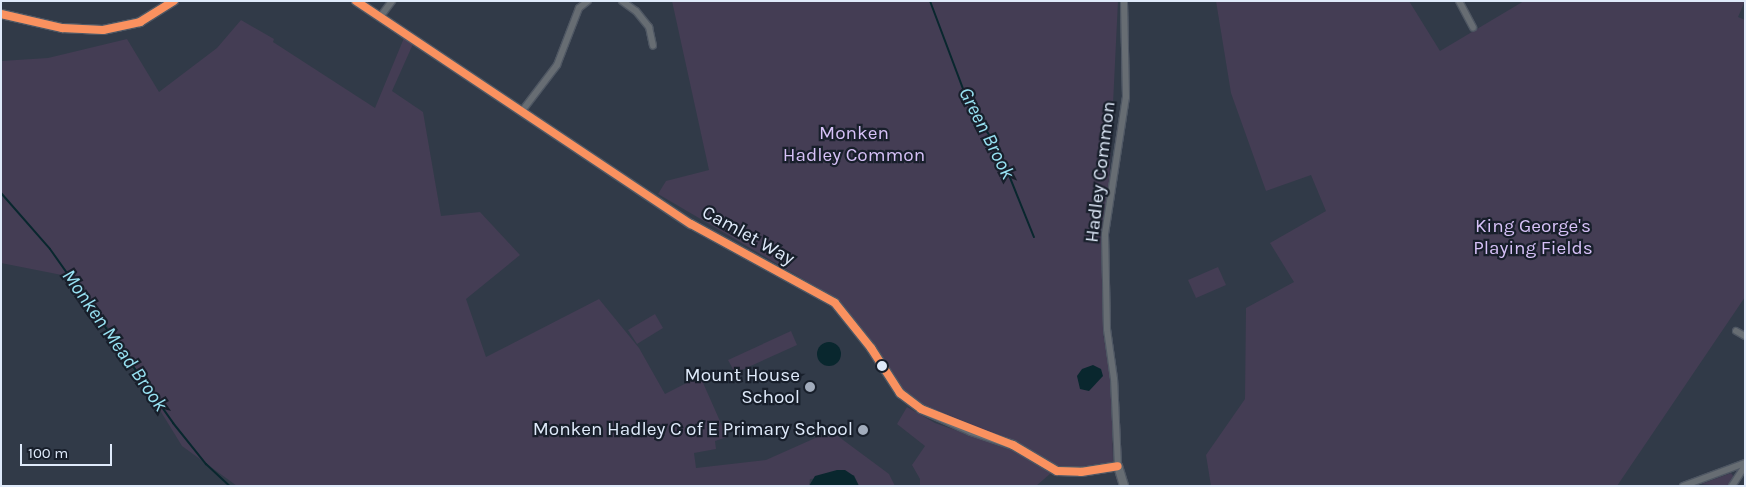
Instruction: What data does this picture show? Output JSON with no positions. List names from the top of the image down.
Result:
{
  "streets": {
    "street": ["Hadley Common", "Camlet Way"]
  },
  "crossings": [
    ["Hadley Common", "Camlet Way"]
  ],
  "water": ["Green Brook", "Monken Mead Brook"],
  "parks": ["Monken Hadley Common", "King George's Playing Fields"],
  "places": ["Mount House School", "Monken Hadley C of E Primary School"],
  "scale_bar": "100 m"
}
